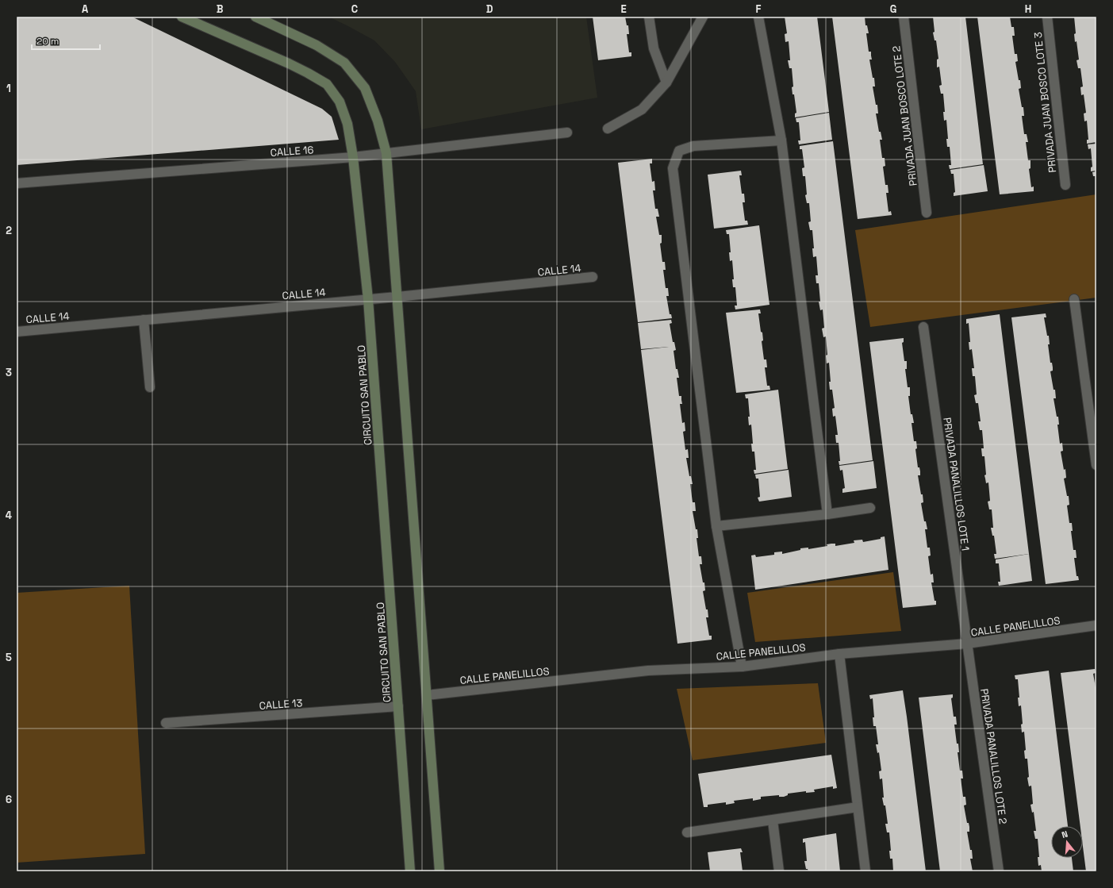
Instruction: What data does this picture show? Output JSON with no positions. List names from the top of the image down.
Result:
{
  "streets": {
    "main road": ["CIRCUITO SAN PABLO"],
    "street": [
      "PRIVADA JUAN BOSCO LOTE 3",
      "PRIVADA JUAN BOSCO LOTE 2",
      "CALLE 16",
      "CALLE 14",
      "PRIVADA PANALILLOS LOTE 1",
      "CALLE PANELILLOS",
      "CALLE 13",
      "PRIVADA PANALILLOS LOTE 2"
    ]
  },
  "crossings": [
    ["CALLE 16", "CIRCUITO SAN PABLO"],
    ["CALLE 14", "CIRCUITO SAN PABLO"],
    ["CIRCUITO SAN PABLO", "CALLE 13"],
    ["PRIVADA PANALILLOS LOTE 1", "CALLE PANELILLOS"],
    ["PRIVADA PANALILLOS LOTE 1", "PRIVADA PANALILLOS LOTE 2"],
    ["CALLE PANELILLOS", "PRIVADA PANALILLOS LOTE 2"]
  ],
  "scale_bar": "20 m",
  "north": "top",
  "grid": {
    "columns": [
      "A",
      "B",
      "C",
      "D",
      "E",
      "F",
      "G",
      "H"
    ],
    "rows": [
      "1",
      "2",
      "3",
      "4",
      "5",
      "6"
    ]
  }
}
